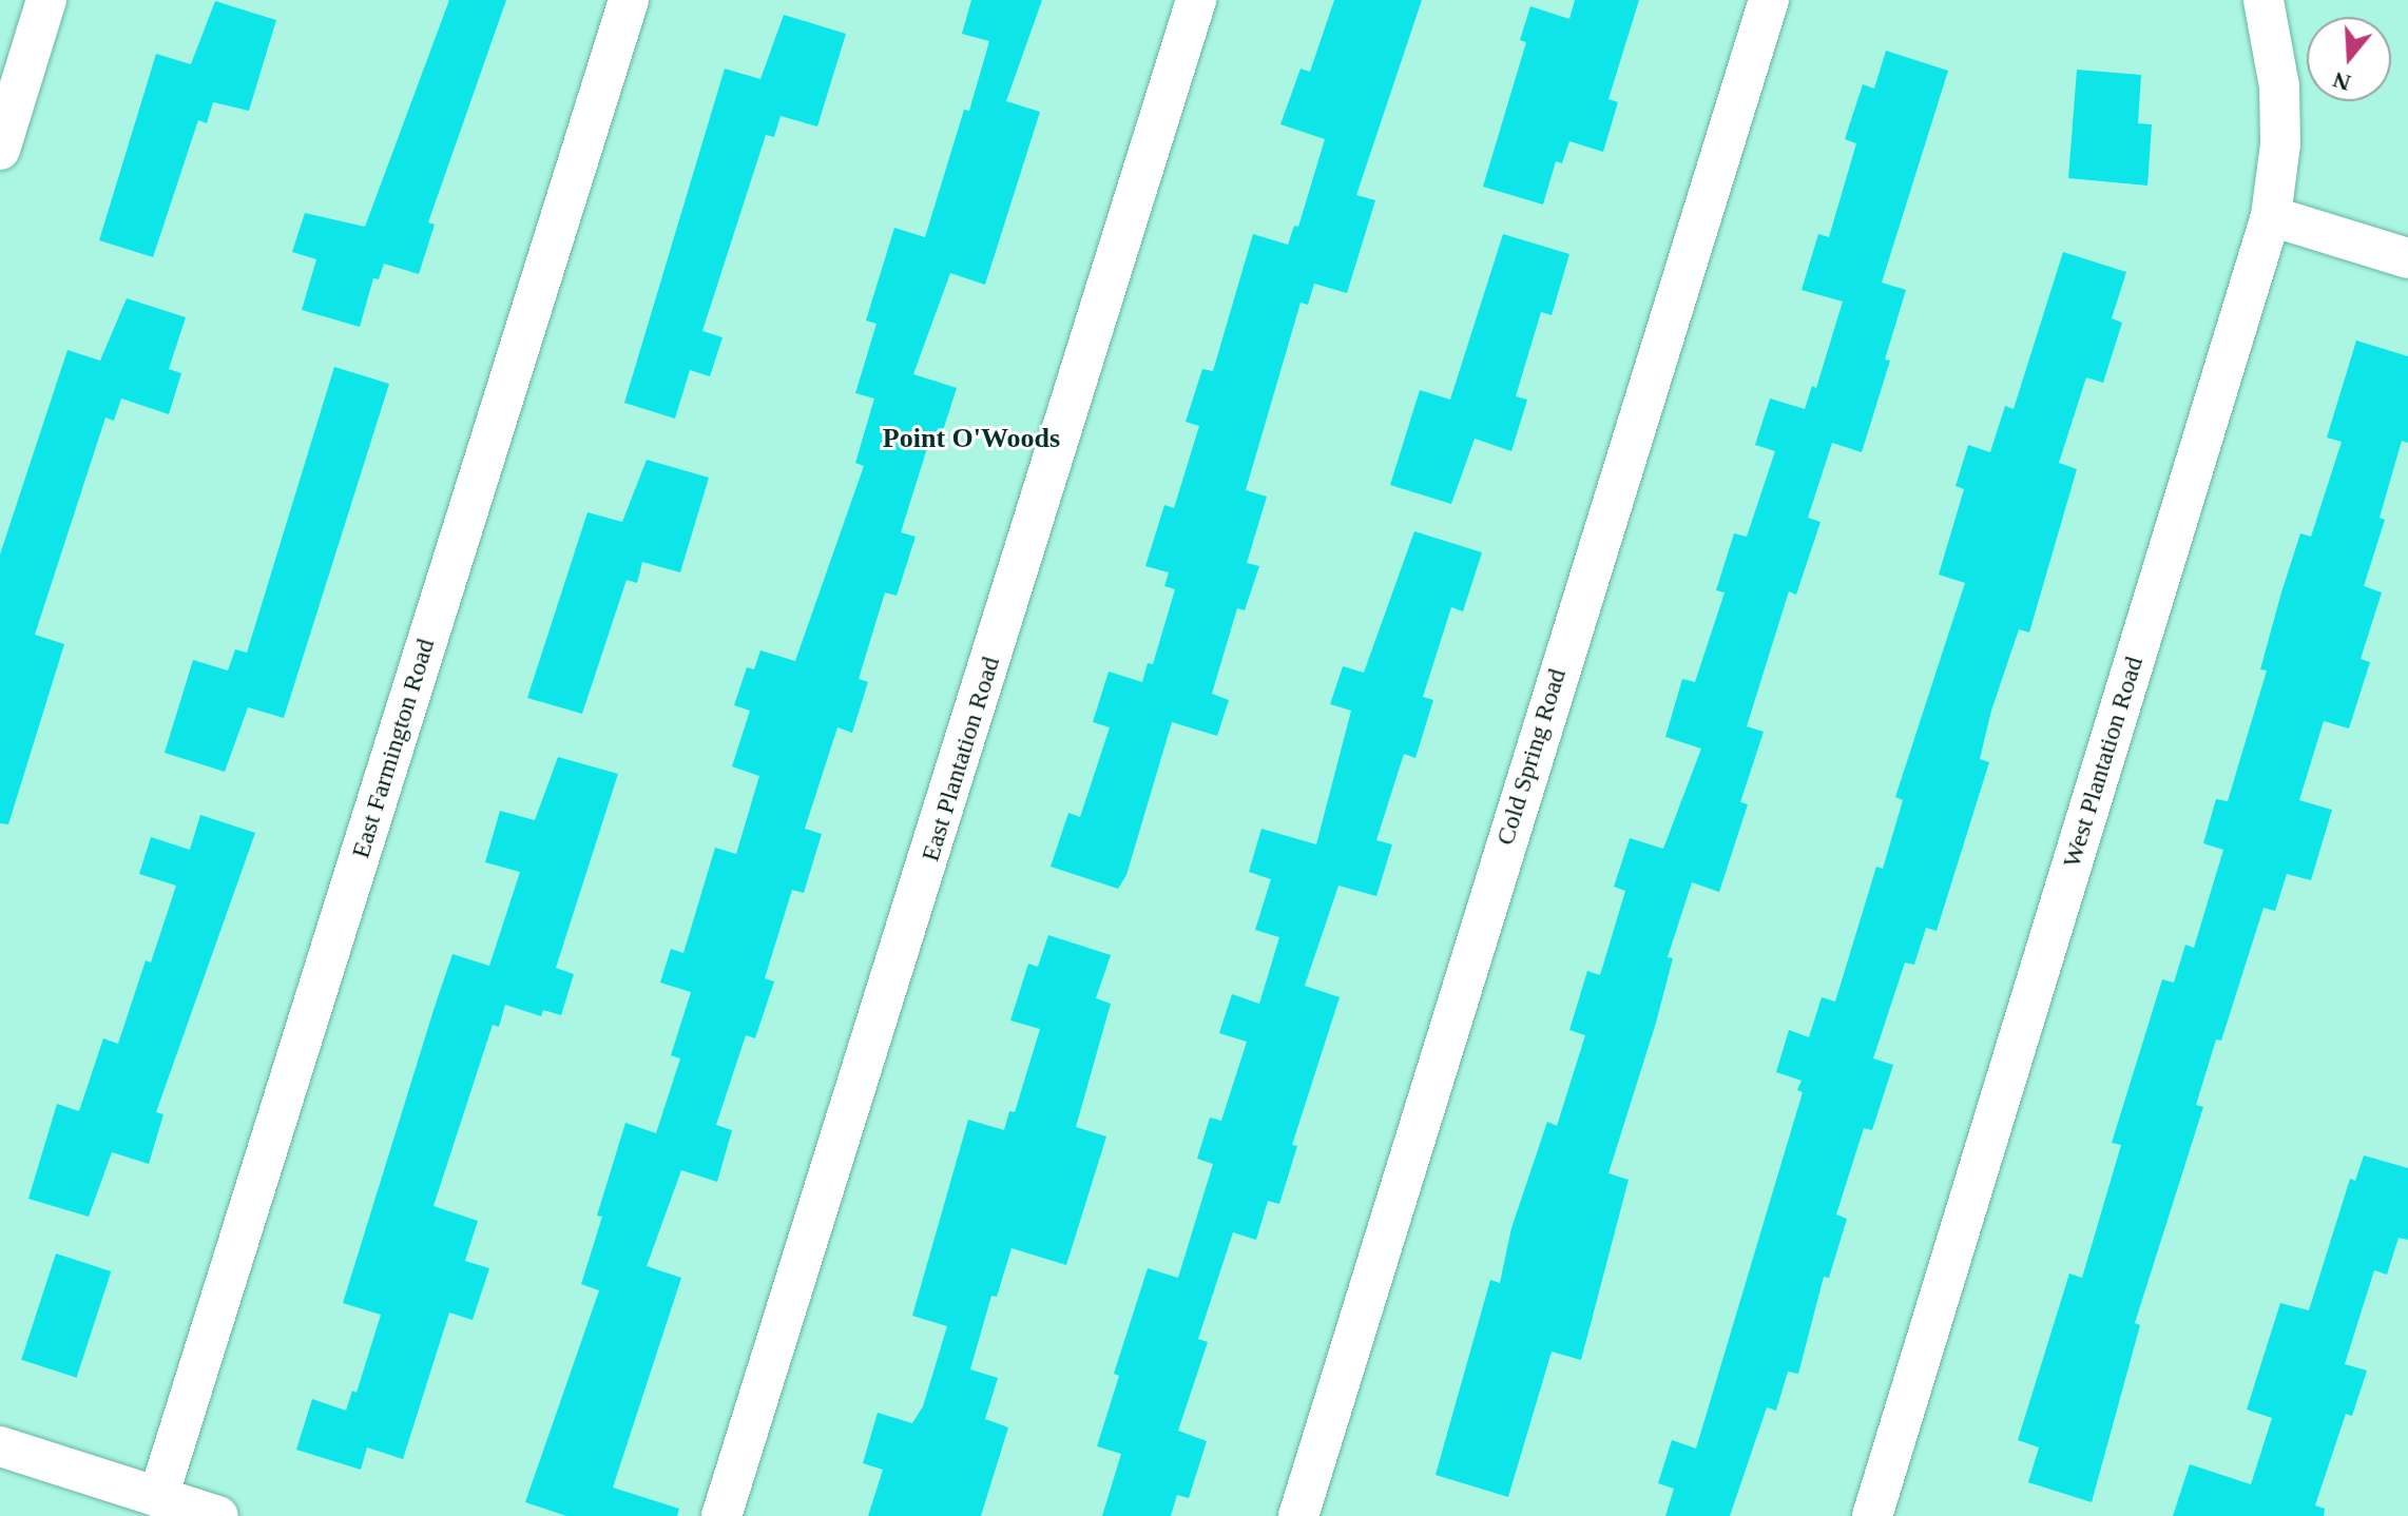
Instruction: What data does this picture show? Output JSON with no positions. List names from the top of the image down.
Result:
{
  "streets": {
    "street": [
      "East Farmington Road",
      "Cold Spring Road",
      "East Plantation Road",
      "West Plantation Road"
    ]
  },
  "districts": ["Point O'Woods"],
  "north": "bottom"
}
